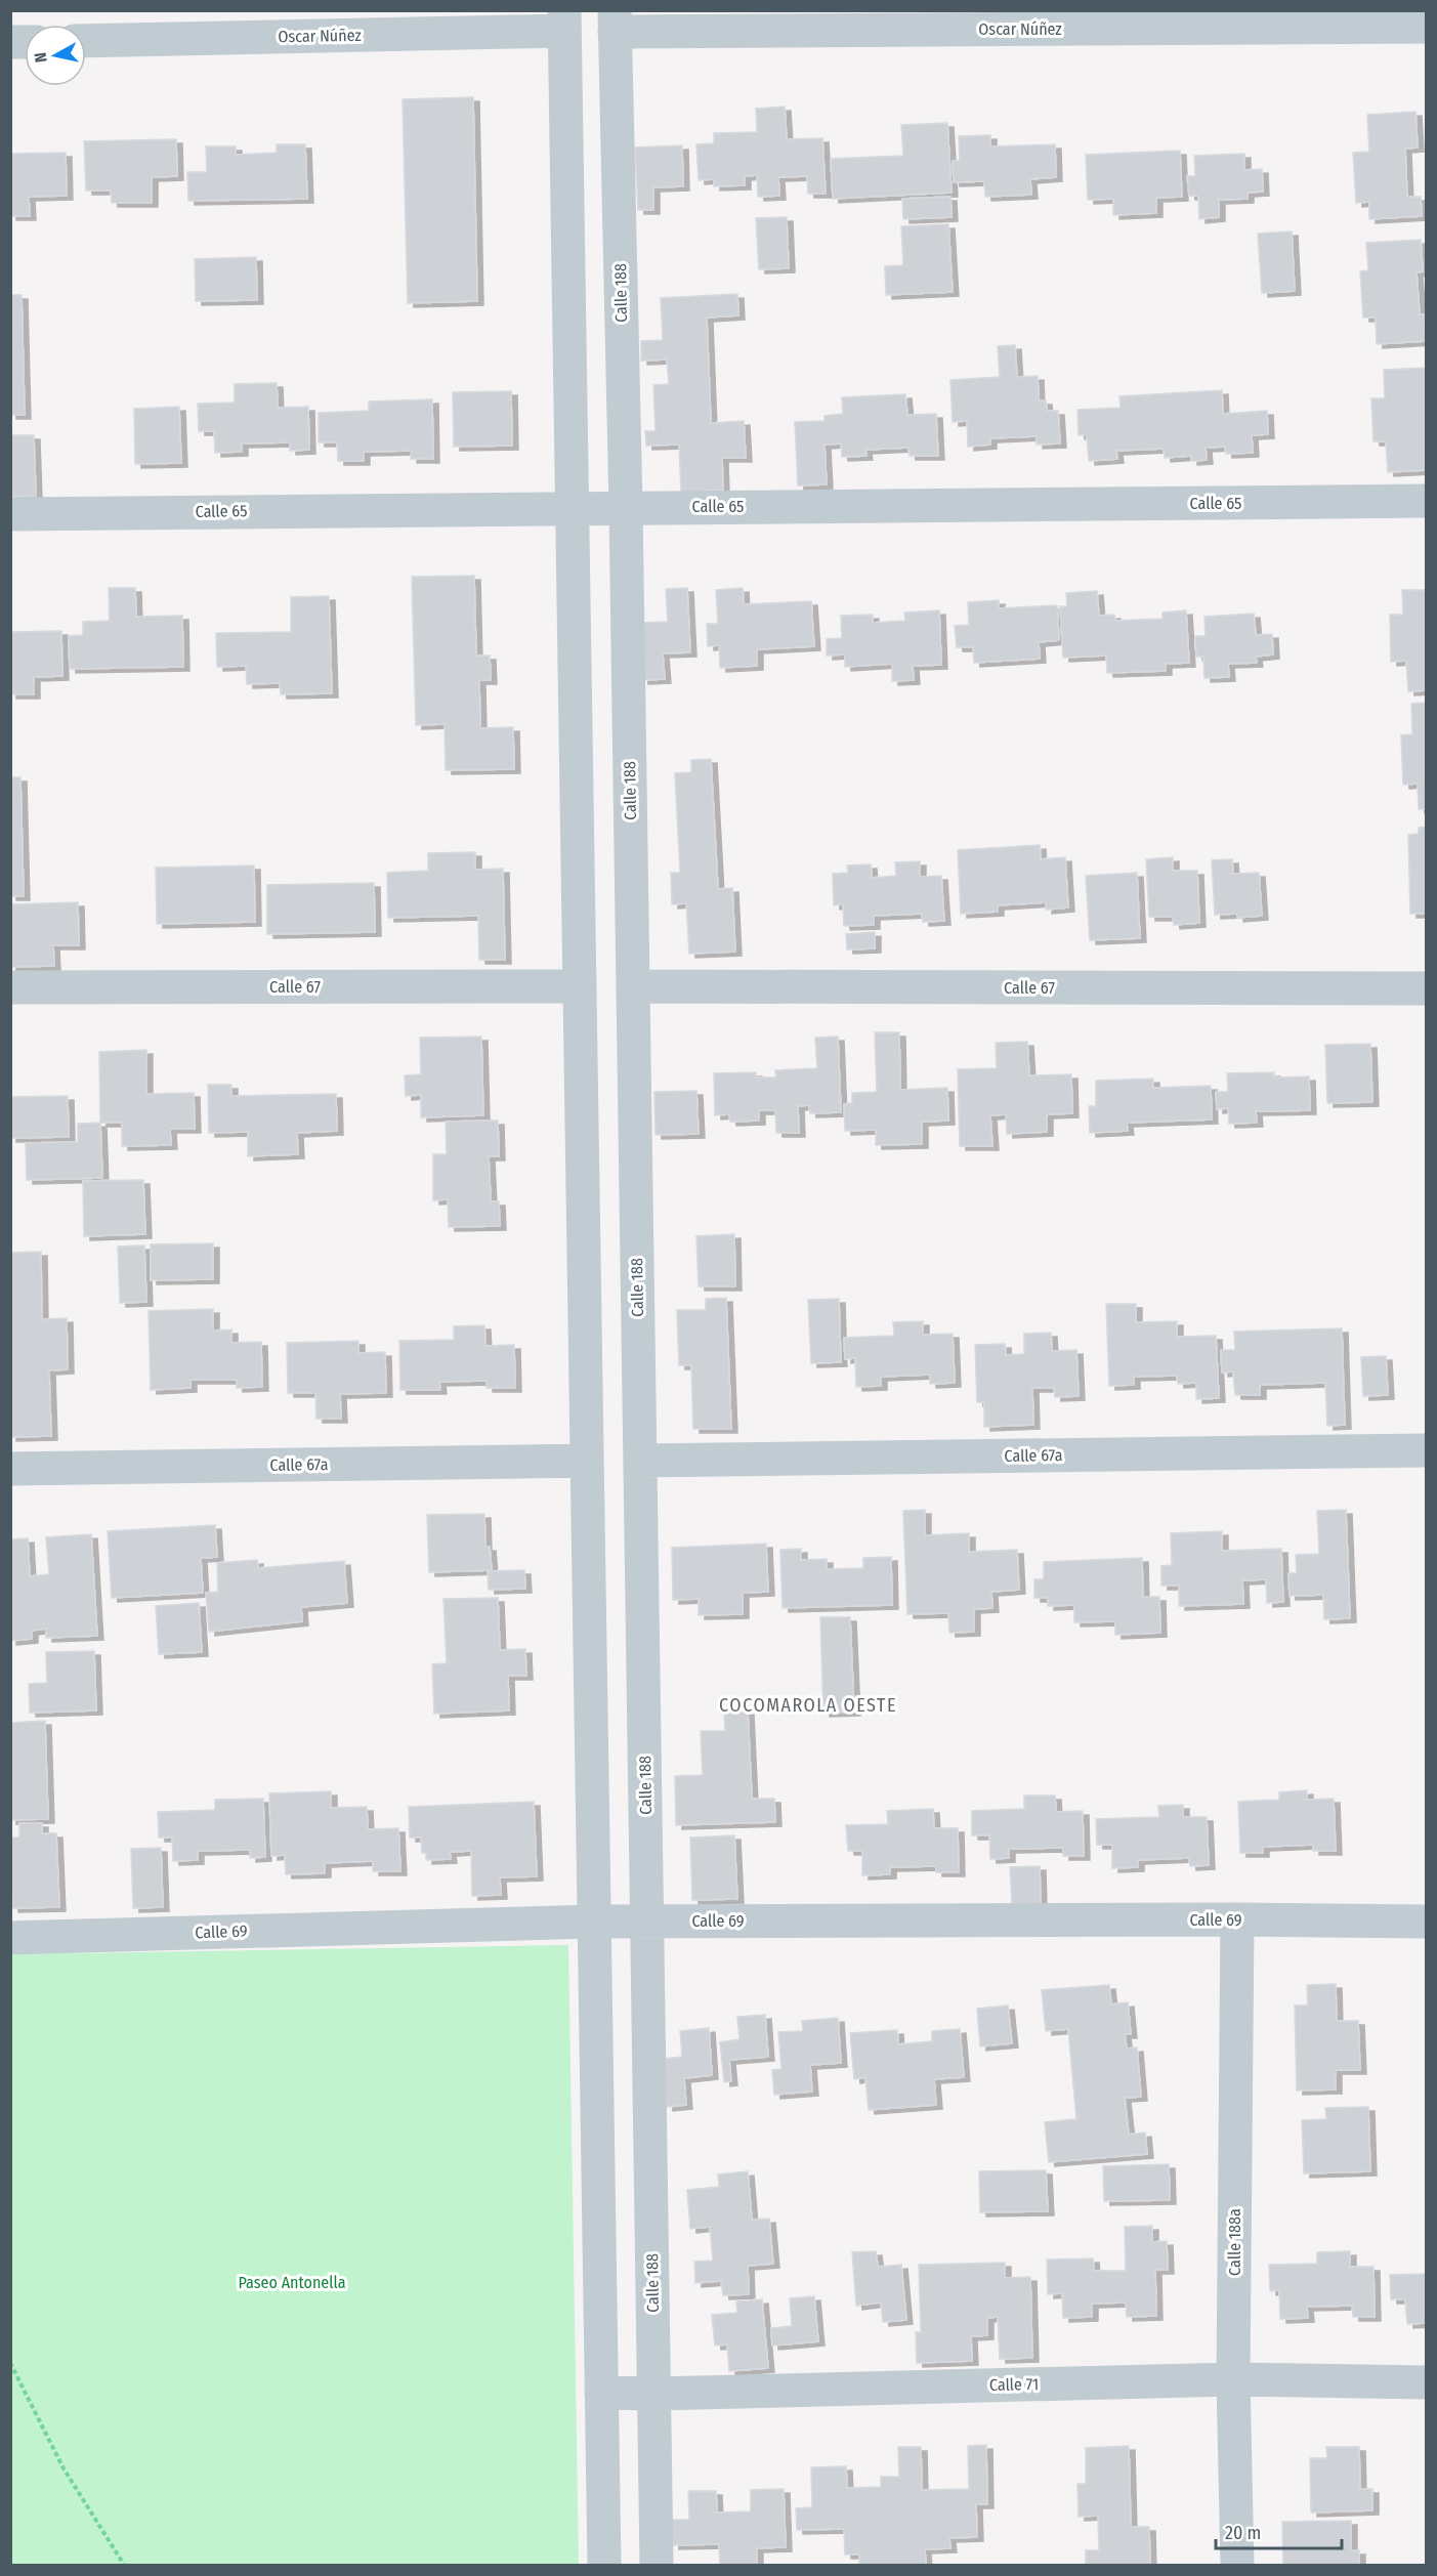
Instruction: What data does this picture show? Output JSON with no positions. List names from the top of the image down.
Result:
{
  "streets": {
    "street": [
      "Oscar Núñez",
      "Calle 188",
      "Calle 65",
      "Calle 67",
      "Calle 67a",
      "Calle 69",
      "Calle 188a",
      "Calle 71"
    ]
  },
  "crossings": [
    ["Oscar Núñez", "Calle 188"],
    ["Calle 188", "Calle 65"],
    ["Calle 188", "Calle 67"],
    ["Calle 188", "Calle 67a"],
    ["Calle 188", "Calle 69"],
    ["Calle 188", "Calle 71"],
    ["Calle 69", "Calle 188a"],
    ["Calle 188a", "Calle 71"]
  ],
  "districts": ["COCOMAROLA OESTE"],
  "parks": ["Paseo Antonella"],
  "scale_bar": "20 m",
  "north": "left"
}
